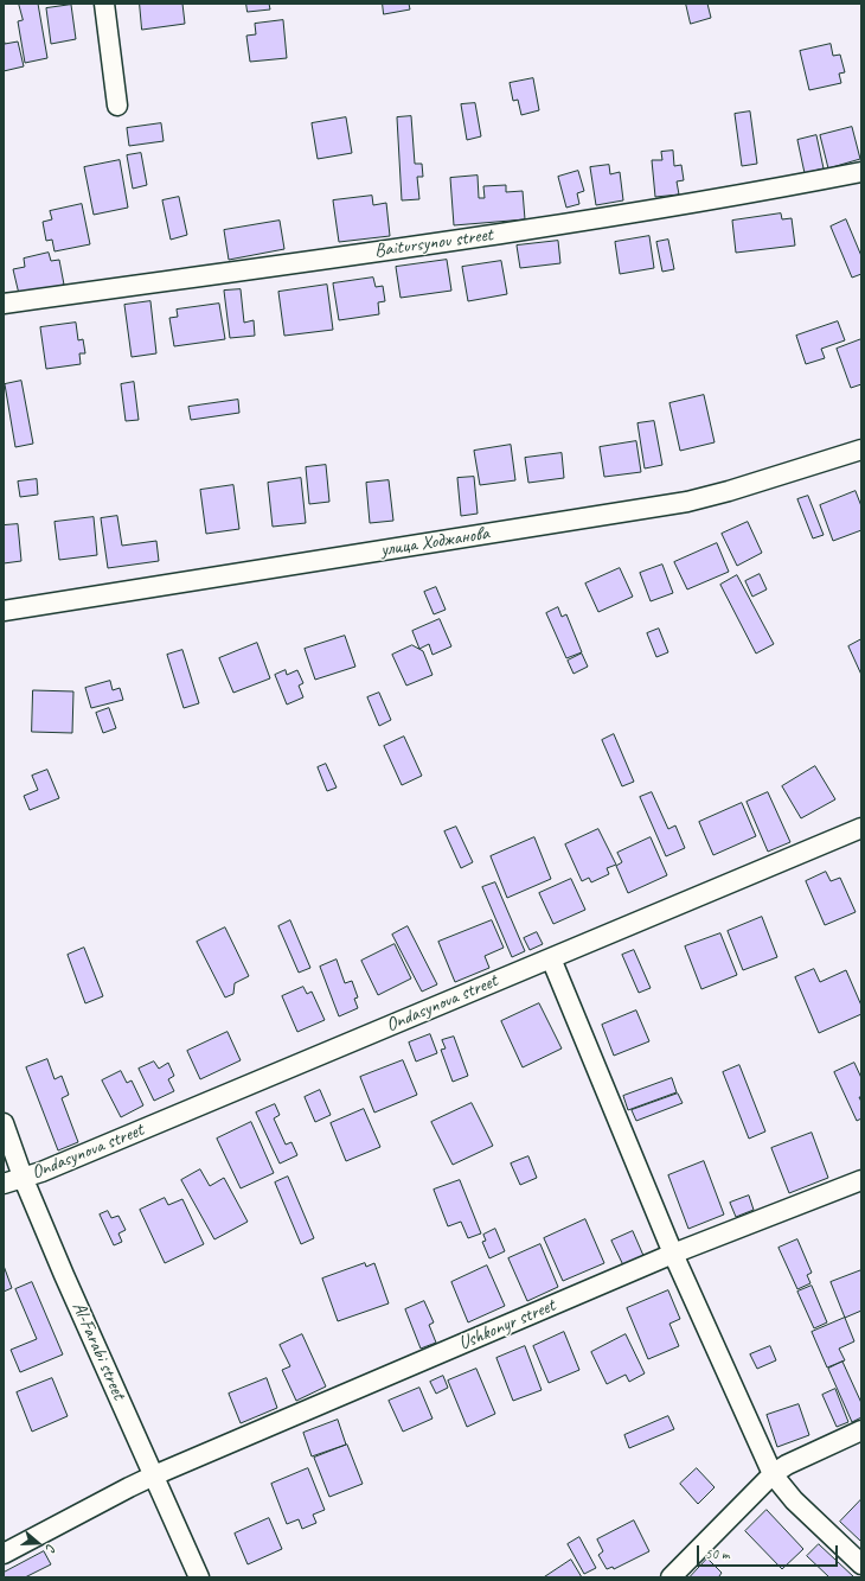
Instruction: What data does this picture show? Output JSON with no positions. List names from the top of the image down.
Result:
{
  "streets": {
    "street": [
      "Baitursynov street",
      "улица Ходжанова",
      "Ondasynova street",
      "Ushkonyr street",
      "Al-Farabi street"
    ]
  },
  "crossings": [
    ["Ondasynova street", "Al-Farabi street"],
    ["Ushkonyr street", "Al-Farabi street"]
  ],
  "scale_bar": "50 m",
  "north": "right"
}
